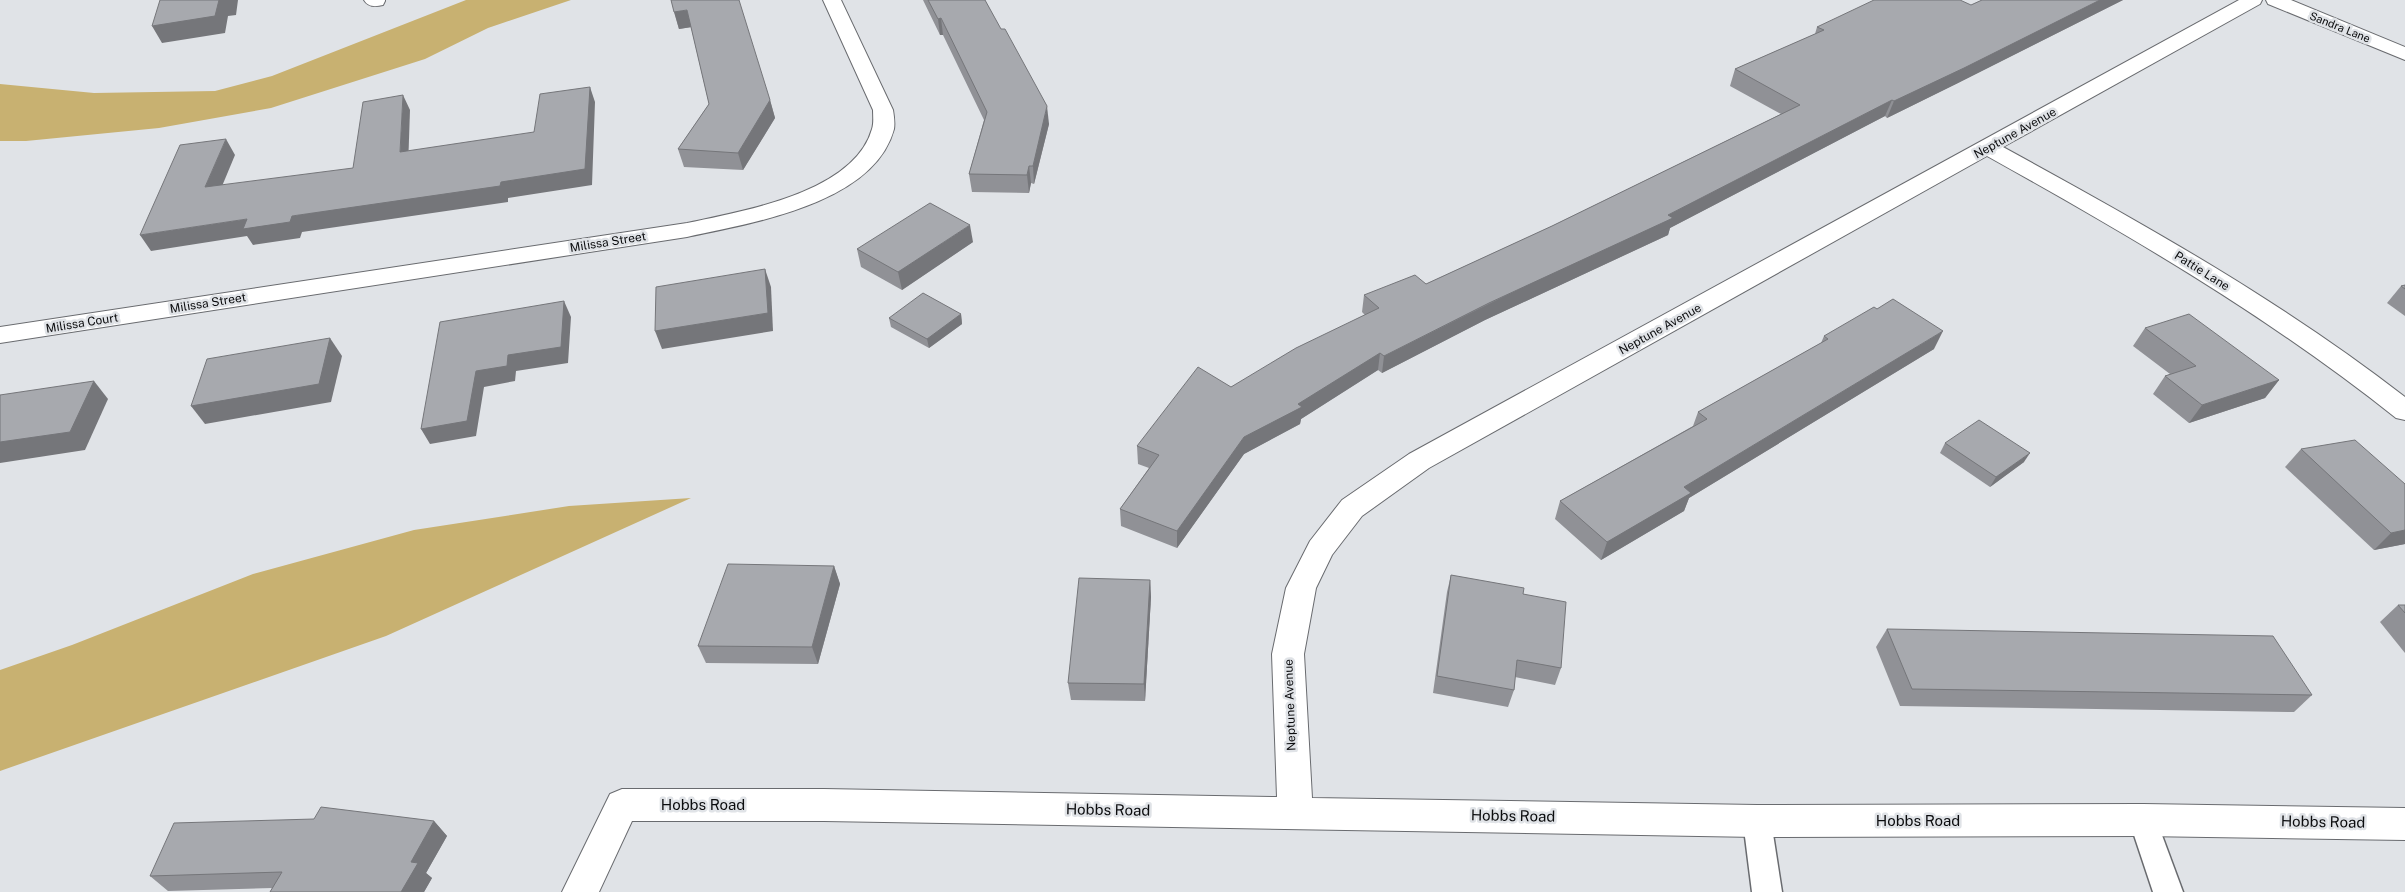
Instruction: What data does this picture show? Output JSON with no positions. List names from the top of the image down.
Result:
{
  "streets": {
    "street": [
      "Sandra Lane",
      "Neptune Avenue",
      "Milissa Street",
      "Pattie Lane",
      "Milissa Court",
      "Hobbs Road"
    ]
  },
  "crossings": [
    ["Neptune Avenue", "Pattie Lane"],
    ["Neptune Avenue", "Hobbs Road"],
    ["Milissa Street", "Milissa Court"]
  ]
}
